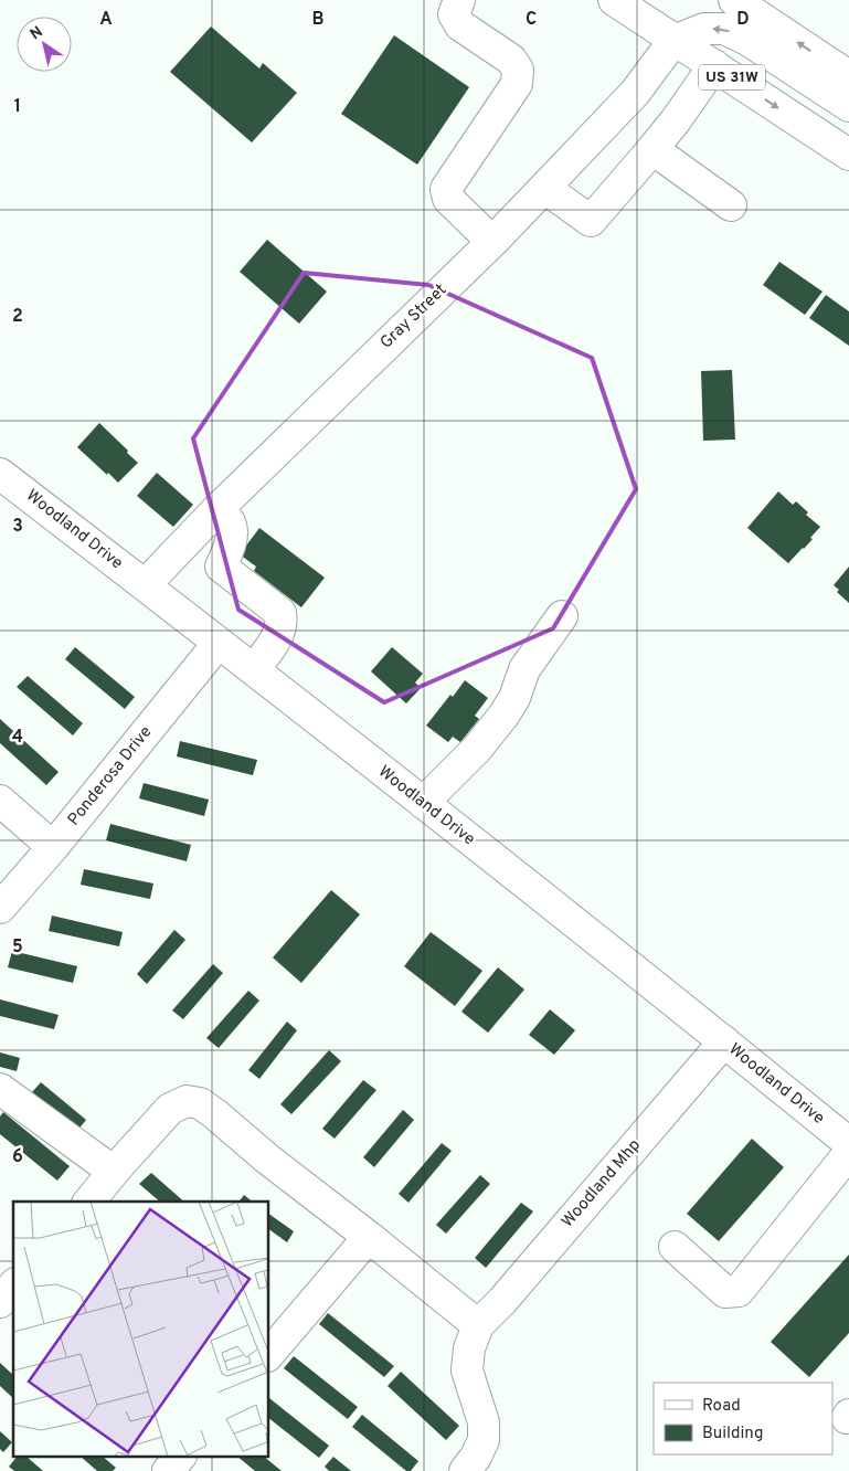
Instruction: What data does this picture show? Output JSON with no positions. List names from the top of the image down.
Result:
{
  "streets": {
    "main road": [
      "US 31W",
      "Gray Street",
      "Woodland Drive",
      "Ponderosa Drive",
      "Woodland Mhp"
    ]
  },
  "crossings": [
    ["US 31W", "Gray Street"],
    ["Gray Street", "Woodland Drive"],
    ["Woodland Drive", "Ponderosa Drive"],
    ["Woodland Drive", "Woodland Mhp"]
  ],
  "legend": ["Road", "Building"],
  "north": "top left",
  "grid": {
    "columns": [
      "A",
      "B",
      "C",
      "D"
    ],
    "rows": [
      "1",
      "2",
      "3",
      "4",
      "5",
      "6"
    ]
  }
}
